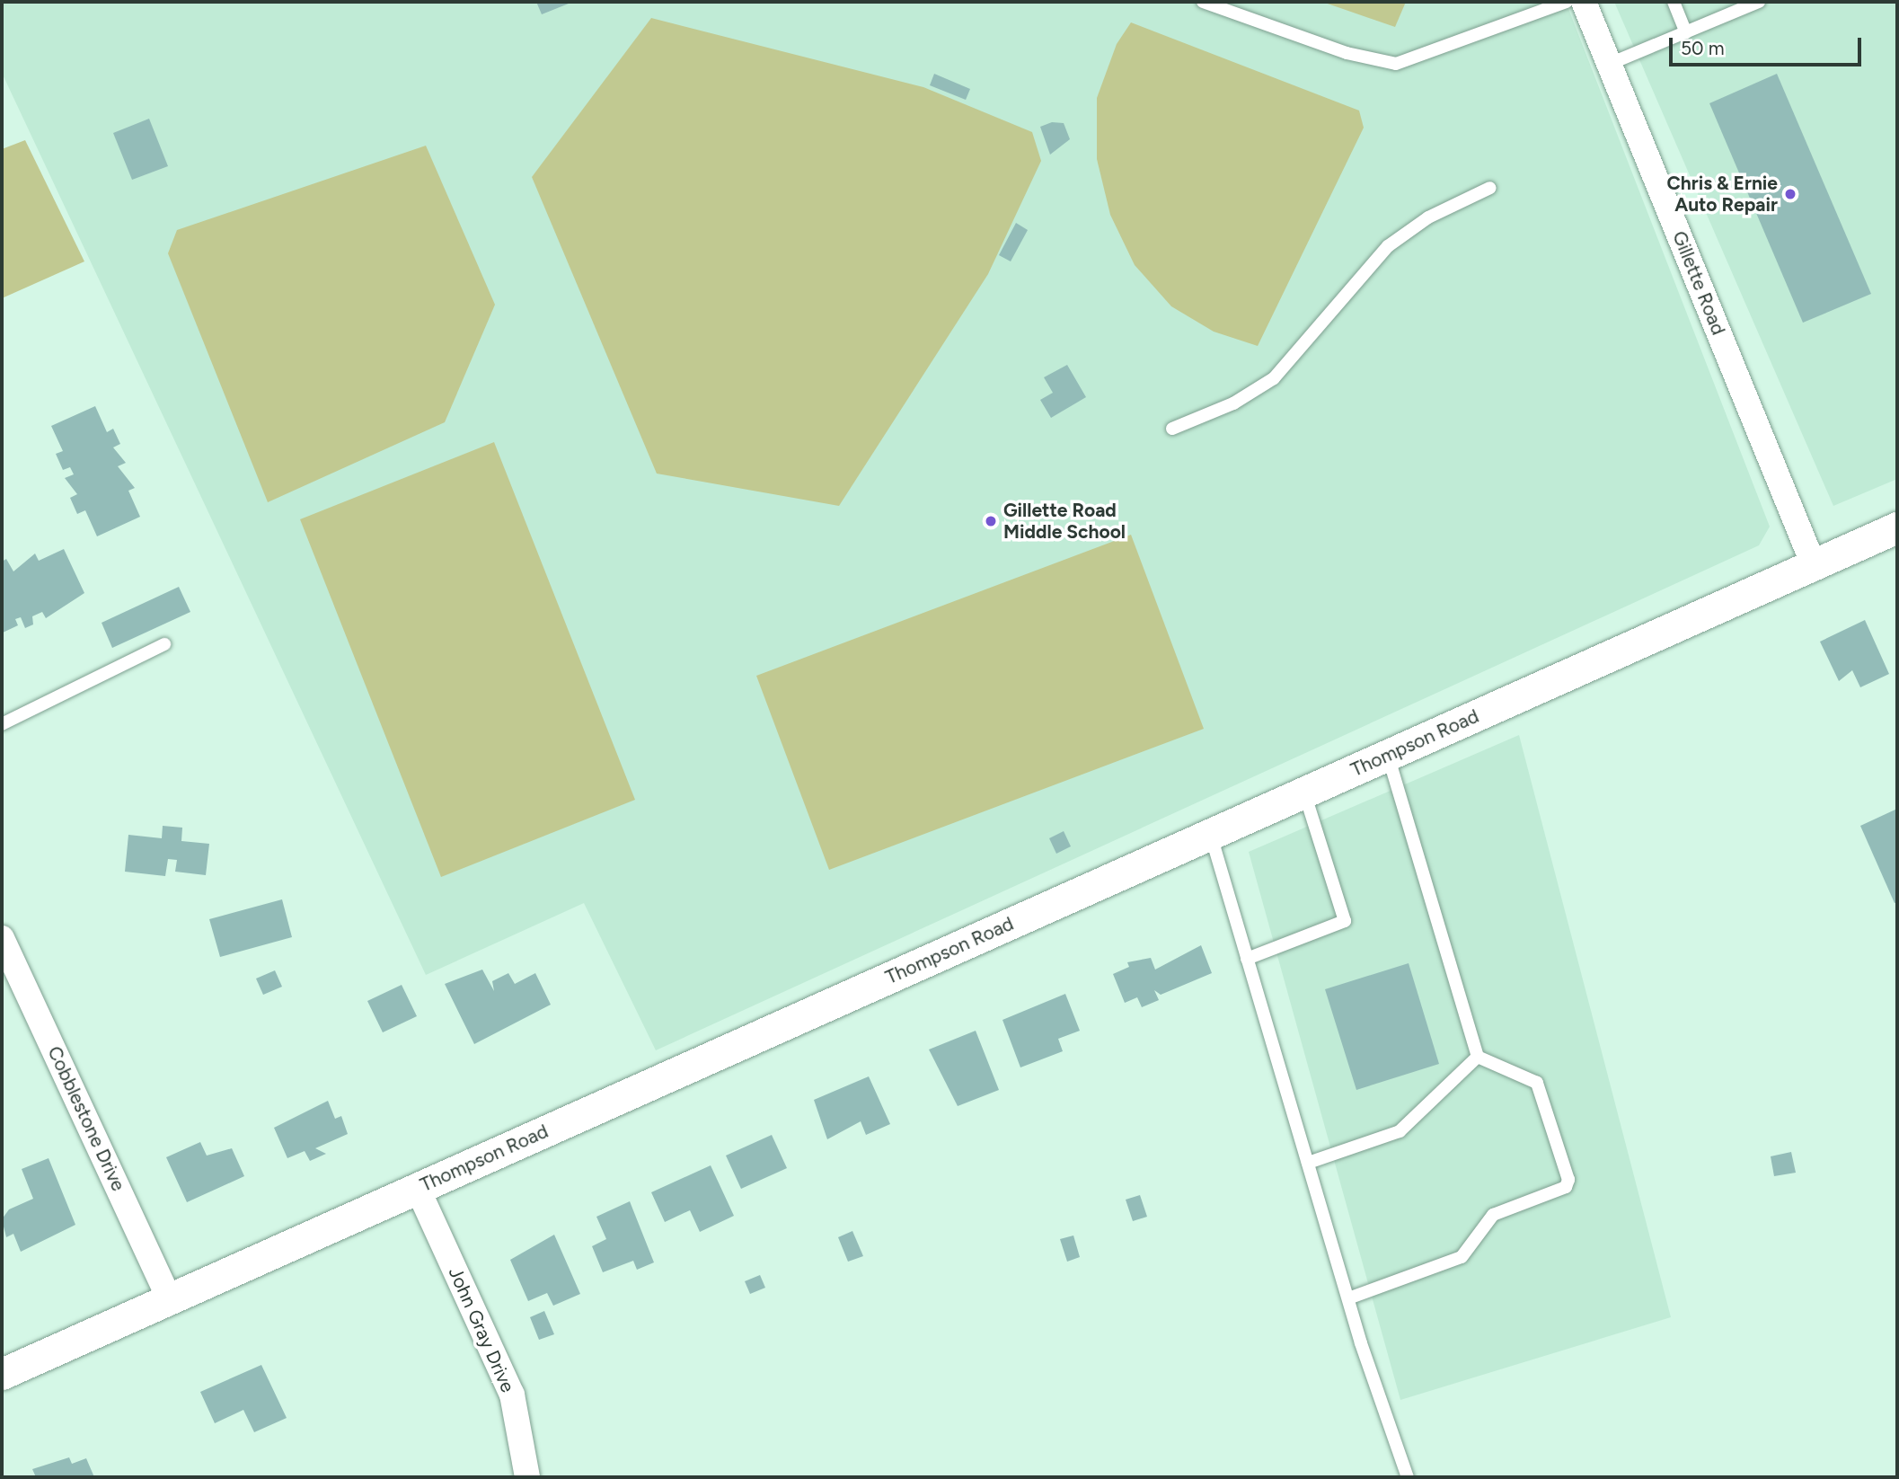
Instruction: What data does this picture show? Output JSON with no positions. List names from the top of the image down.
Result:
{
  "streets": {
    "street": [
      "Gillette Road",
      "Thompson Road",
      "Cobblestone Drive",
      "John Gray Drive"
    ]
  },
  "crossings": [
    ["Gillette Road", "Thompson Road"],
    ["Thompson Road", "Cobblestone Drive"],
    ["Thompson Road", "John Gray Drive"]
  ],
  "places": ["Chris & Ernie Auto Repair", "Gillette Road Middle School"],
  "scale_bar": "50 m"
}
